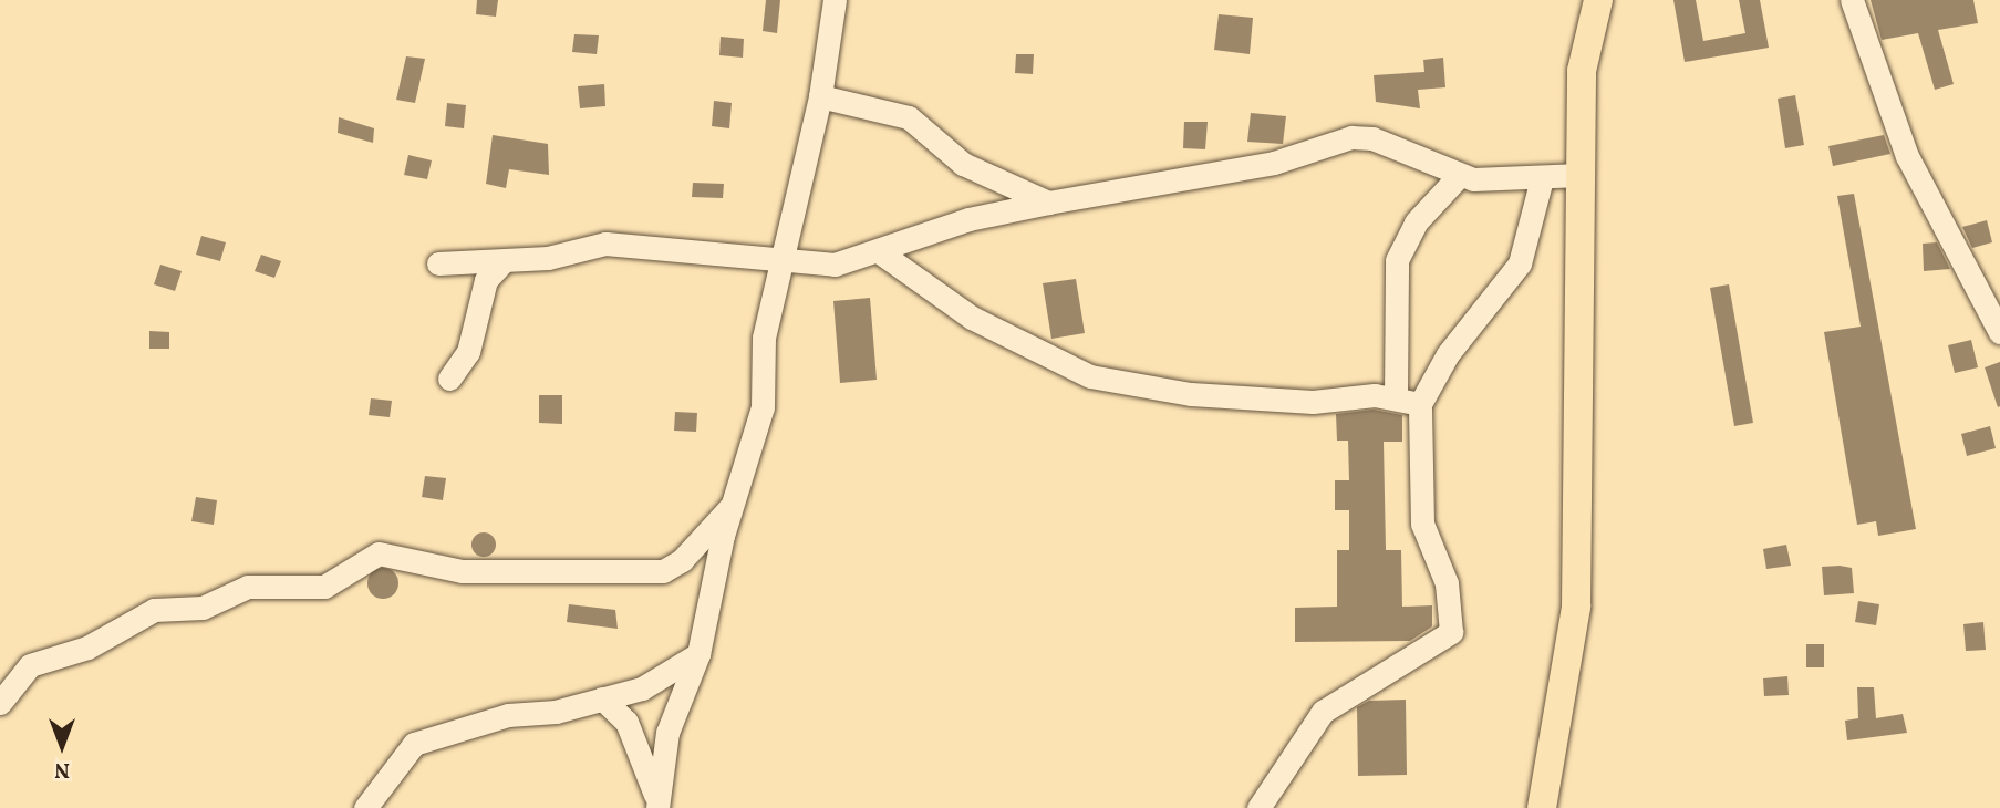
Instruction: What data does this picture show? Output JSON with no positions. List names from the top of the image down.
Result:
{
  "north": "bottom"
}
